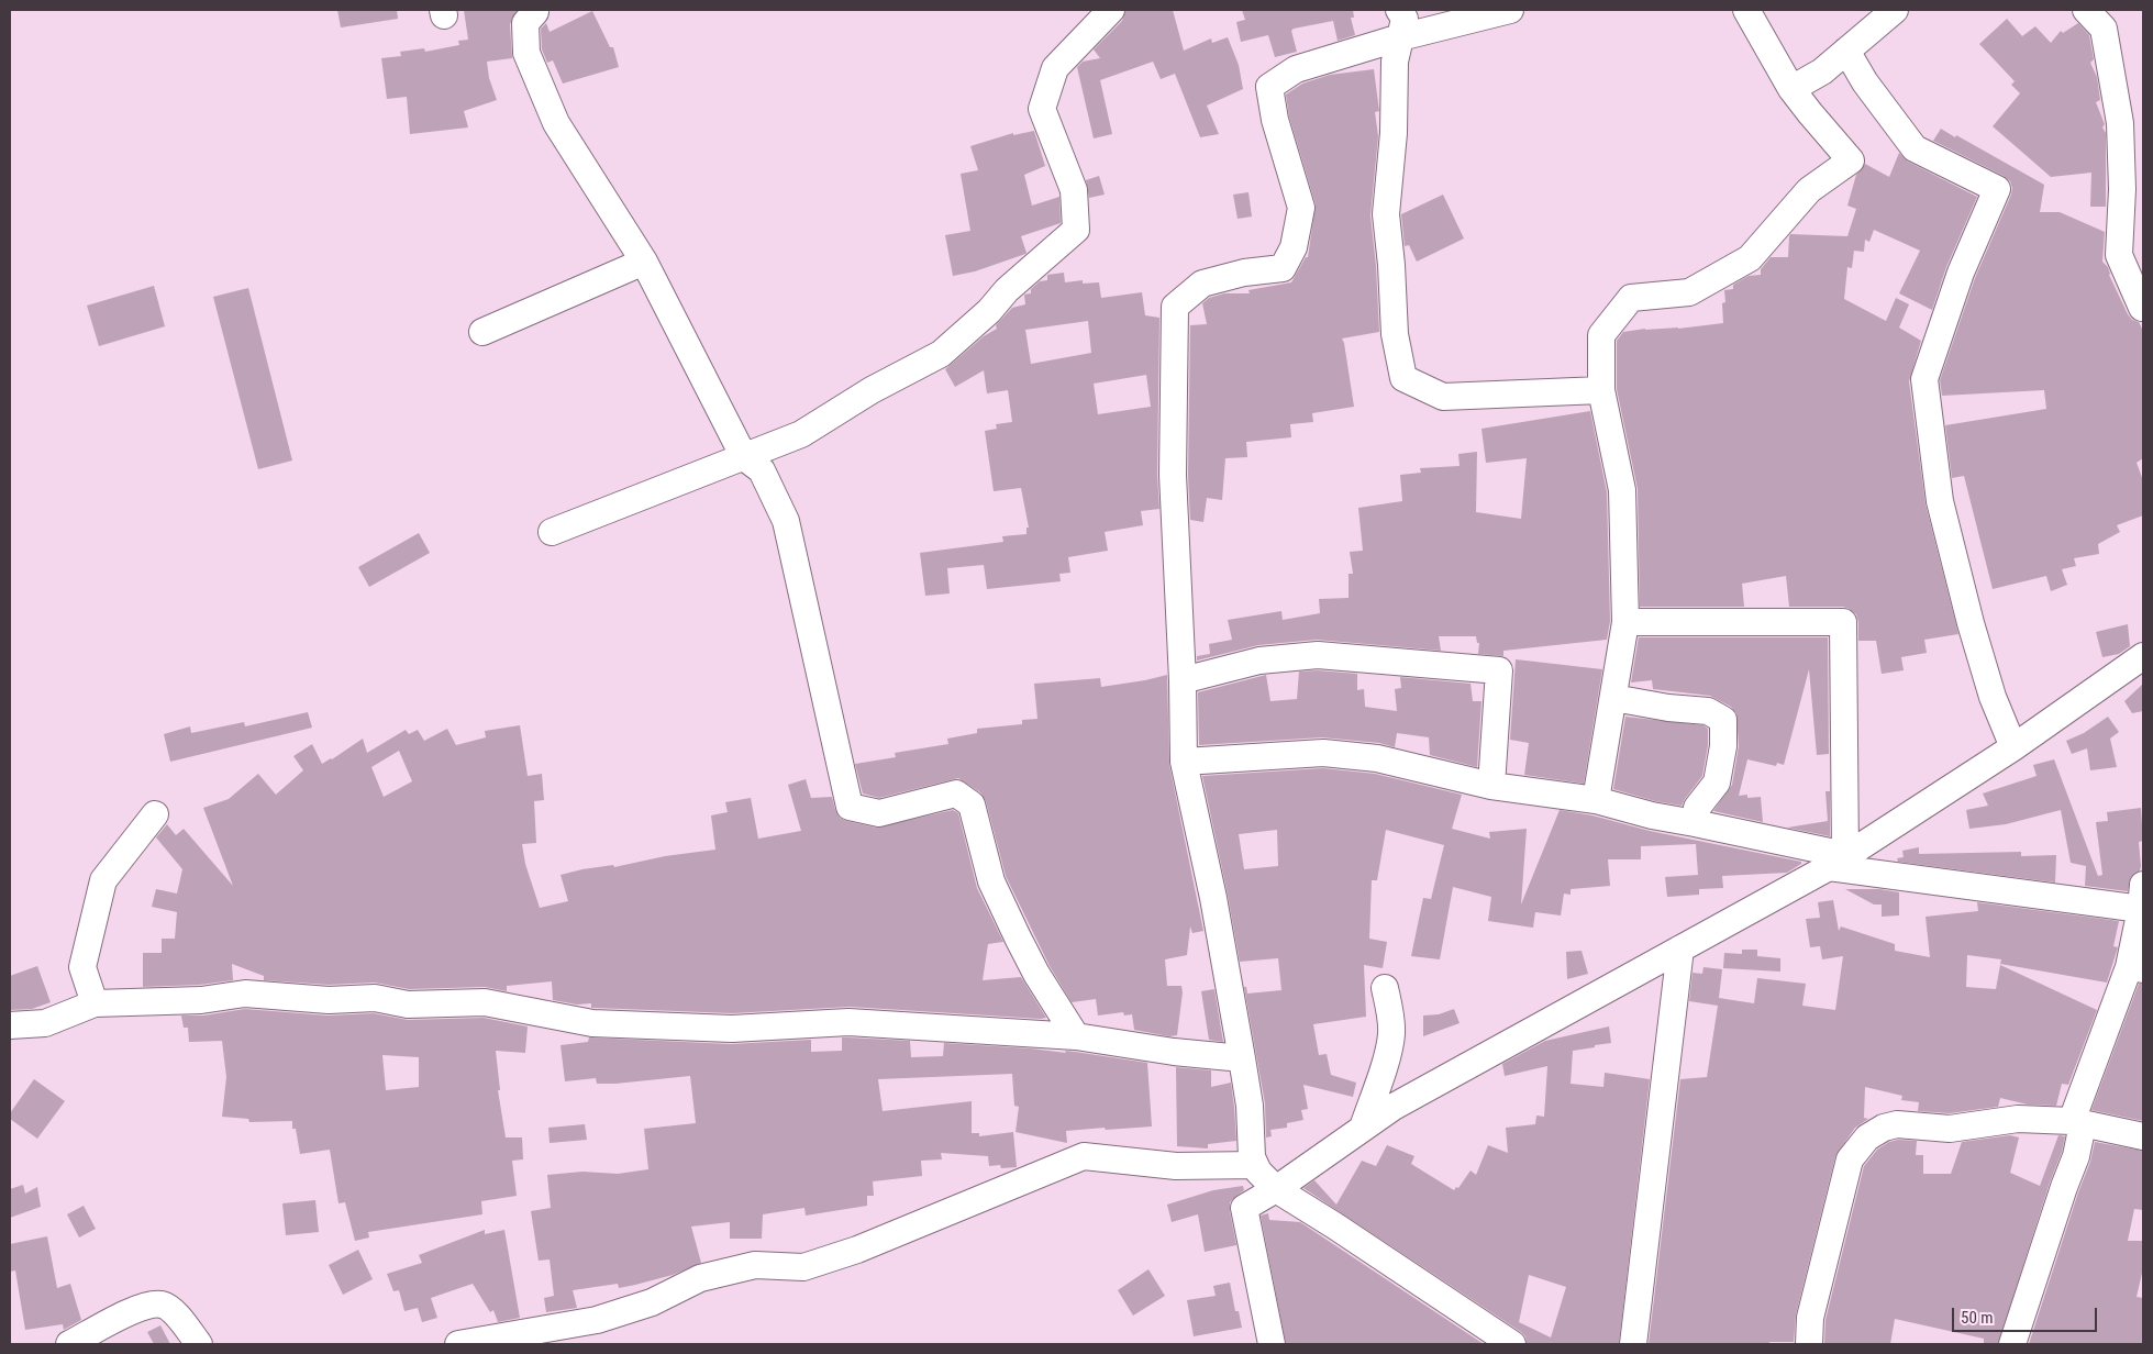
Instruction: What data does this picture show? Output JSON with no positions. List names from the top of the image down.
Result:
{
  "scale_bar": "50 m"
}
